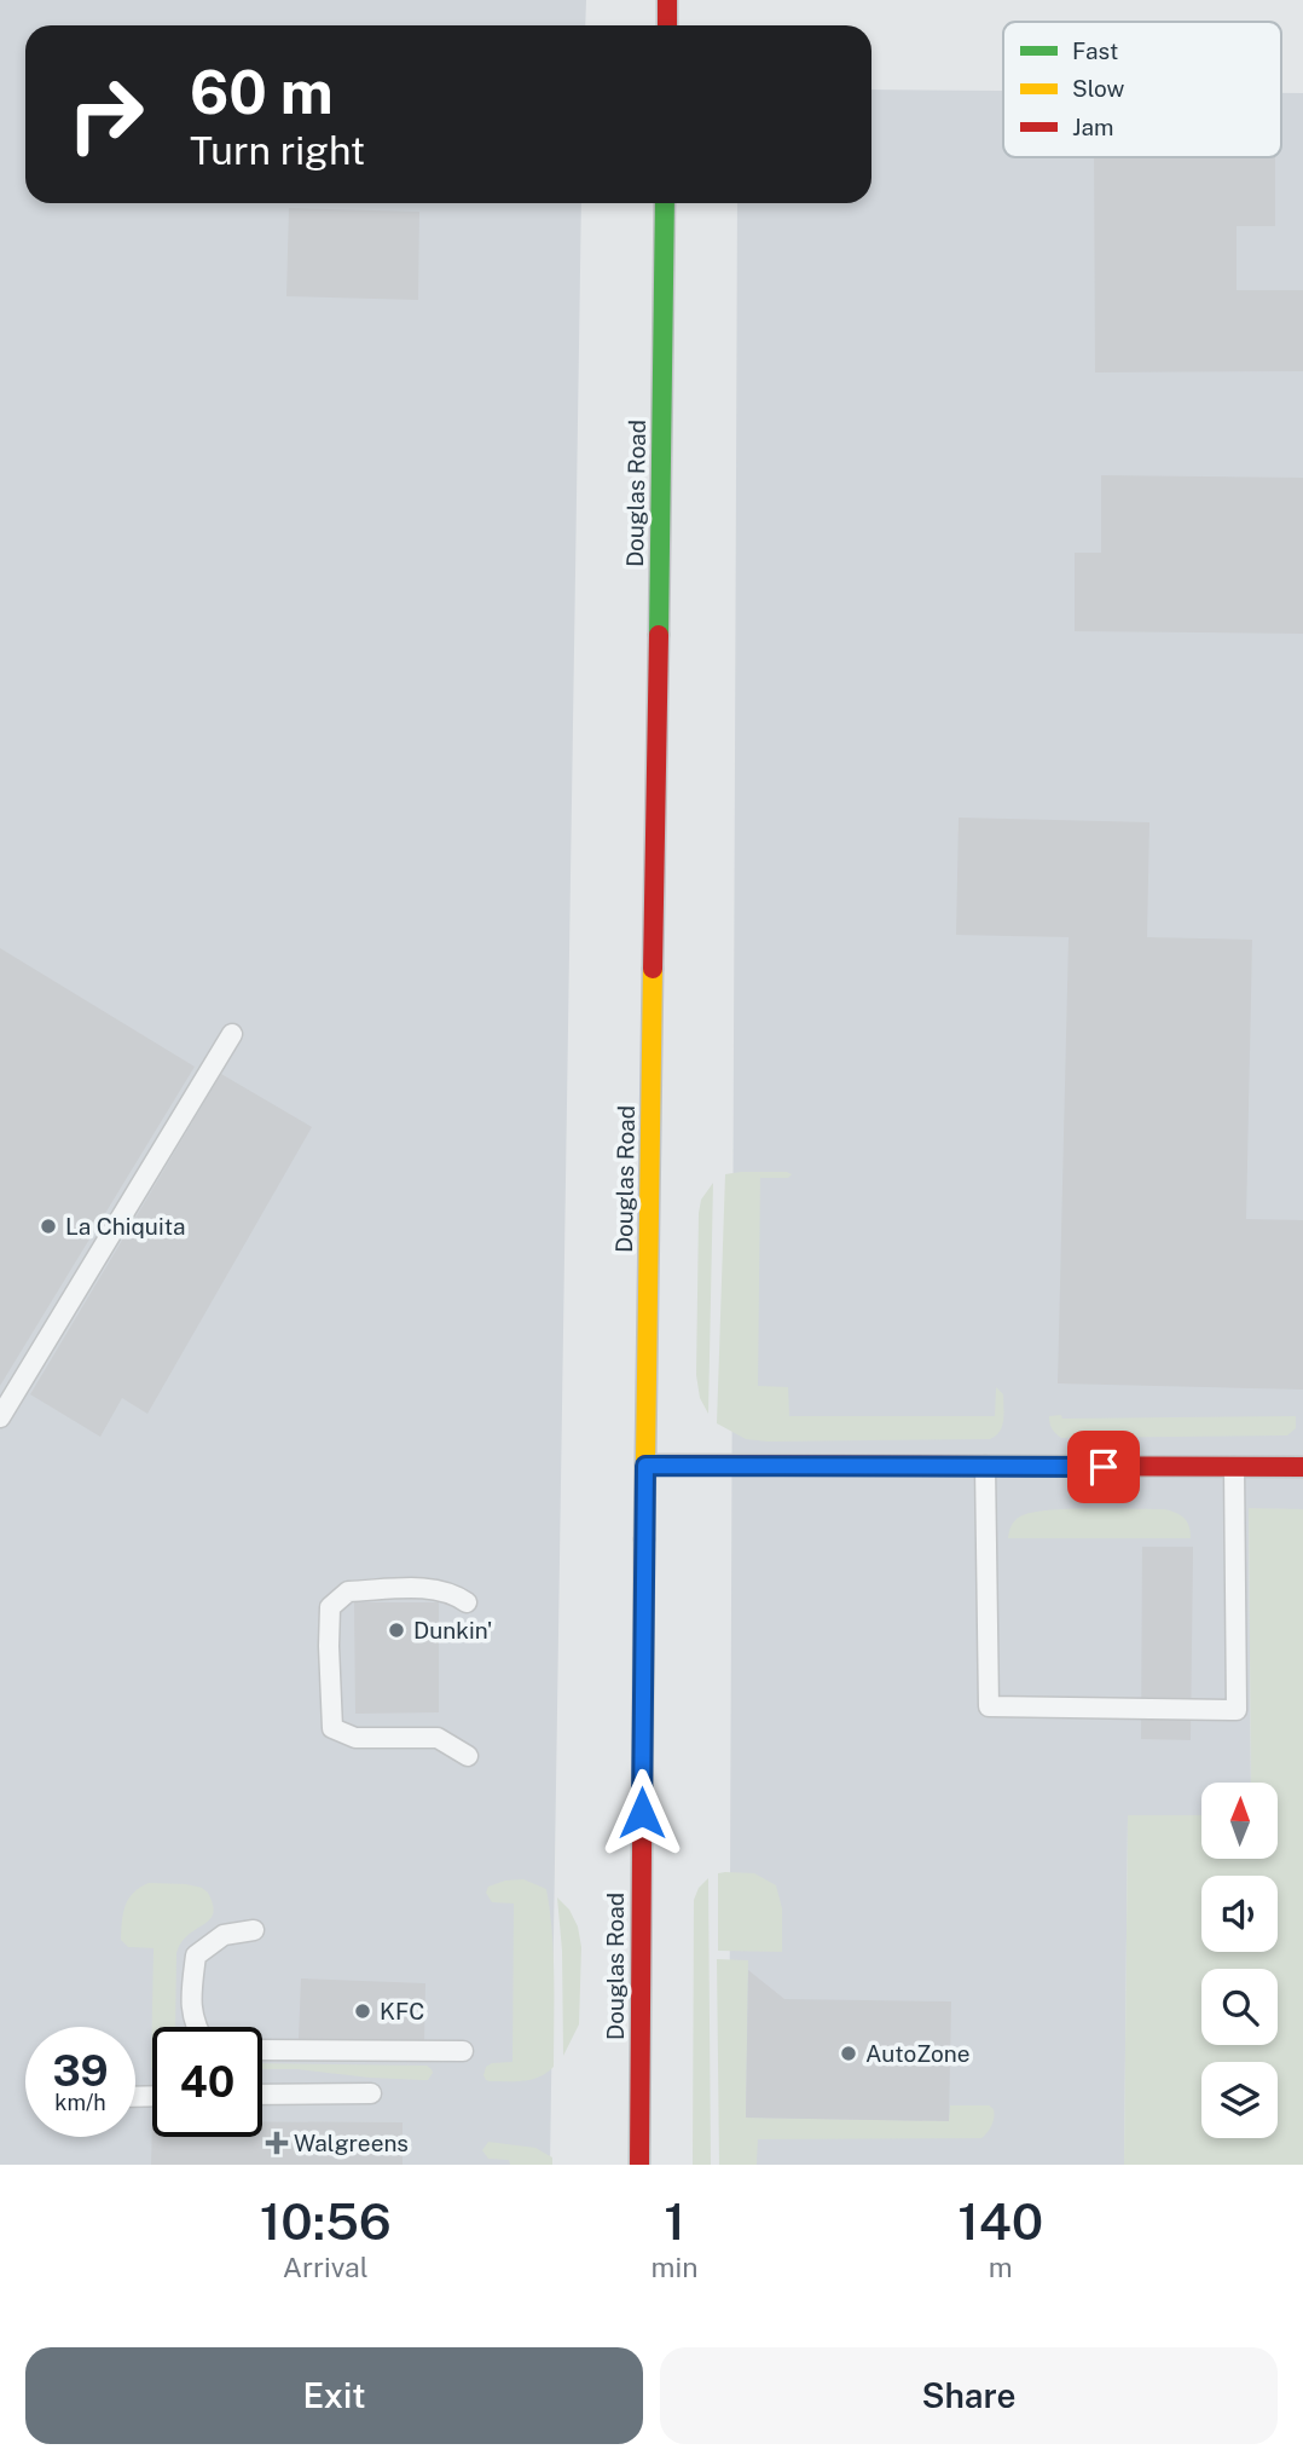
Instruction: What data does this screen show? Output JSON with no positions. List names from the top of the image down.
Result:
{
  "streets": {
    "street": ["Douglas Road"]
  },
  "places": {
    "other": [
      "La Chiquita",
      "Dunkin'",
      "KFC",
      "AutoZone"
    ],
    "health": ["Walgreens"]
  },
  "legend": ["Fast", "Slow", "Jam"],
  "north": "top",
  "page": {
    "turn": ["60 m", "Turn right"],
    "speed": "39 km/h",
    "limit": "40",
    "eta": [
      "10:56",
      "Arrival",
      "1",
      "min",
      "140",
      "m"
    ],
    "buttons": ["Exit", "Share"]
  }
}
